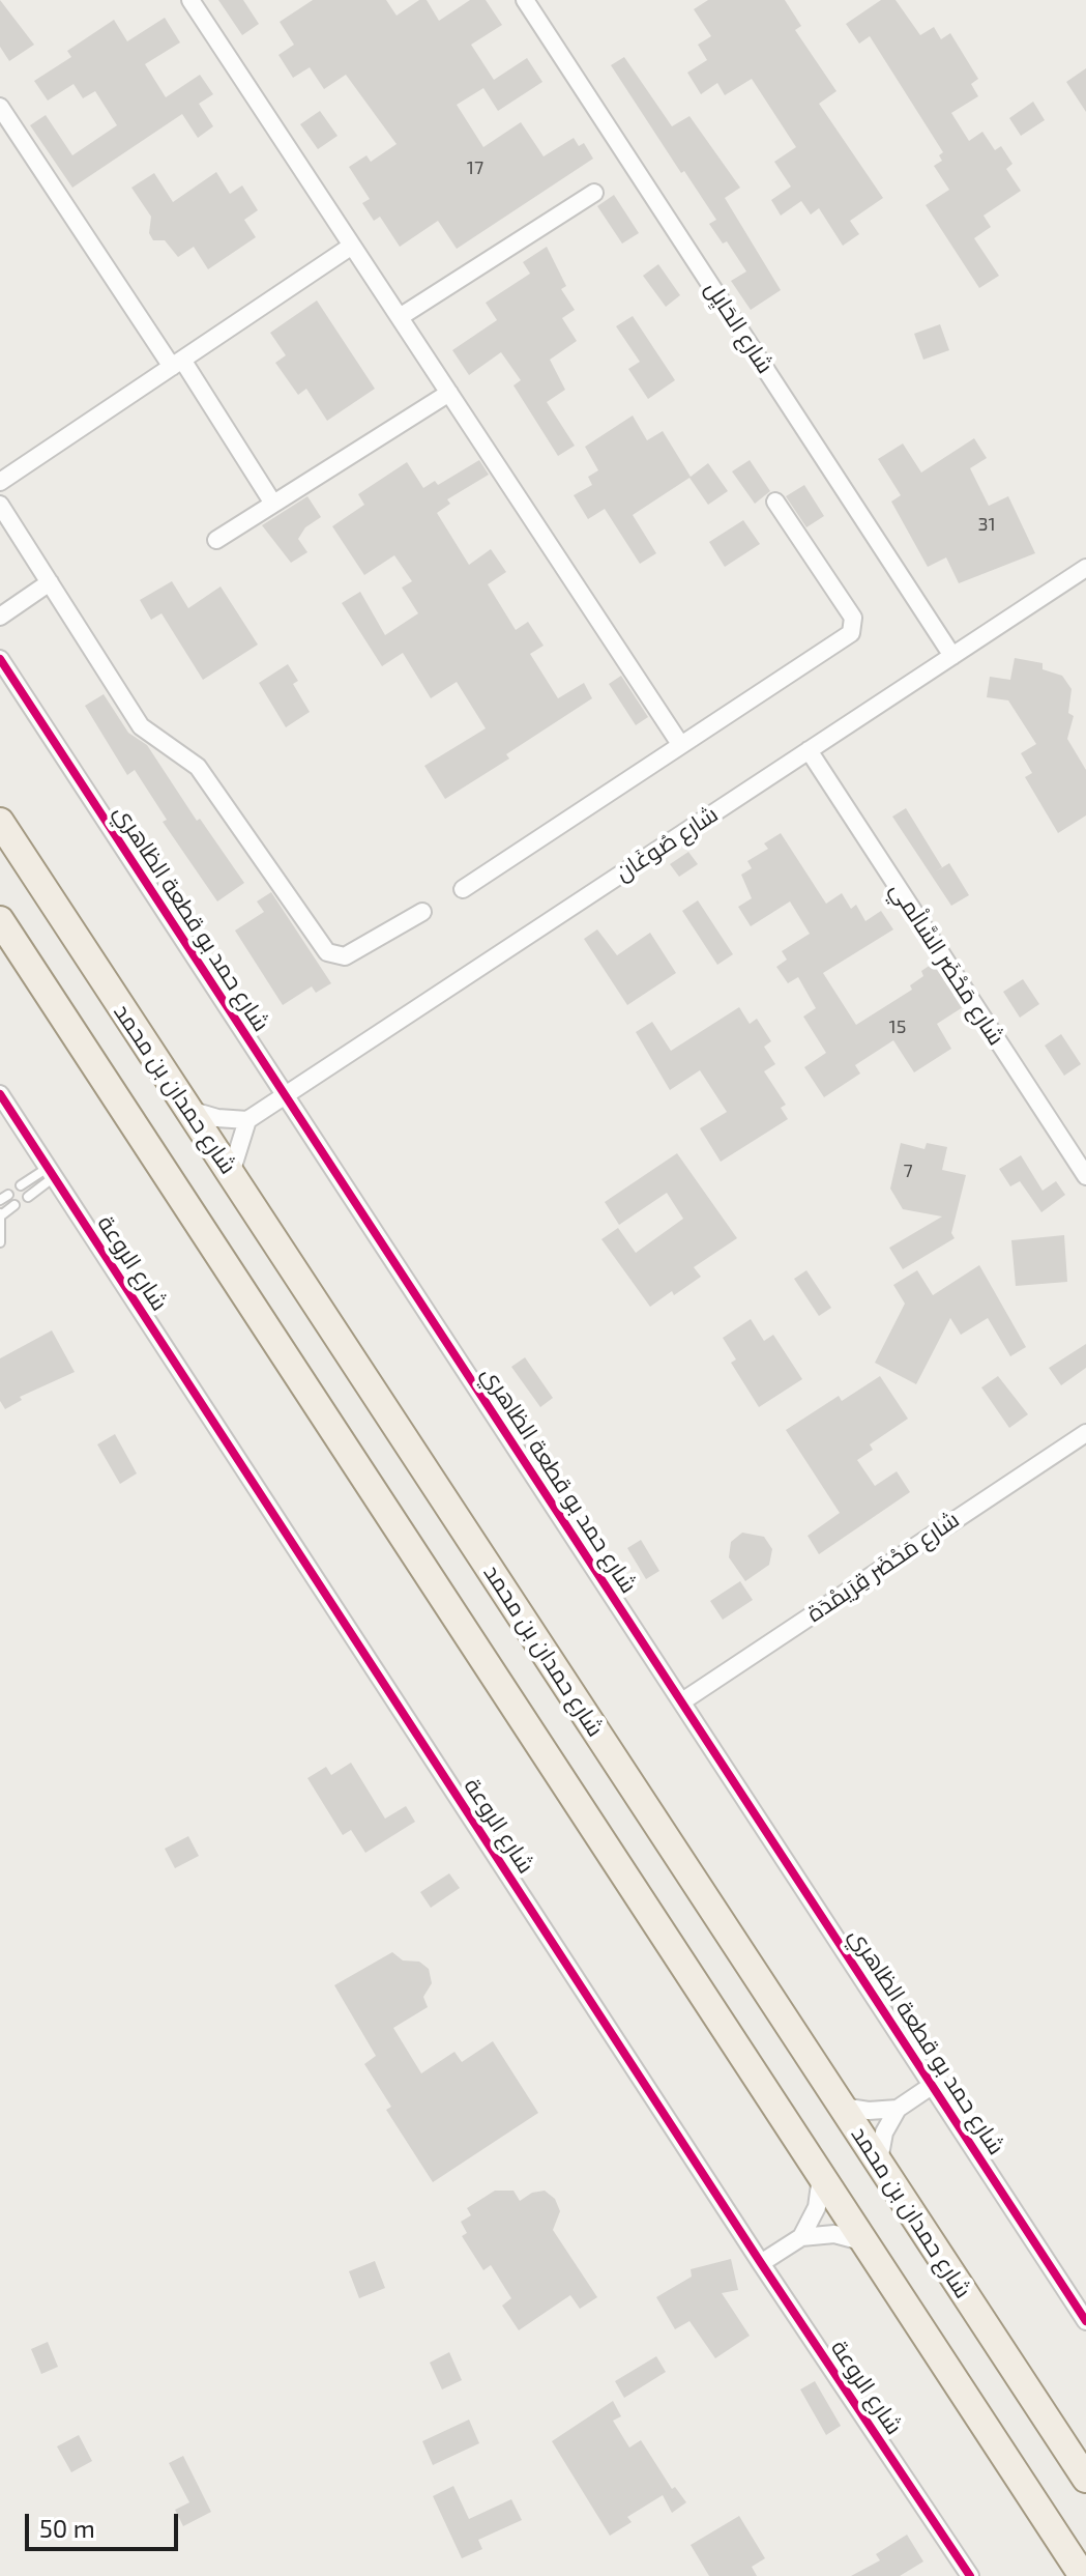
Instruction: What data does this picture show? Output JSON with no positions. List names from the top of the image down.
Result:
{
  "streets": {
    "main road": ["شارع حمدان بن محمد"],
    "street": [
      "شارع الحَايِل",
      "شارع صُوغَان",
      "شارع حمد بو قطعة الظاهري",
      "شارع مَحْضَر السَّالْمي",
      "شارع الروعة",
      "شارع مَحْضَر قِرَيمْدَة"
    ]
  },
  "crossings": [
    ["شارع الحَايِل", "شارع صُوغَان"],
    ["شارع صُوغَان", "شارع حمد بو قطعة الظاهري"],
    ["شارع صُوغَان", "شارع مَحْضَر السَّالْمي"],
    ["شارع حمد بو قطعة الظاهري", "شارع مَحْضَر قِرَيمْدَة"]
  ],
  "house_numbers": [
    "17",
    "31",
    "15",
    "7"
  ],
  "scale_bar": "50 m"
}
